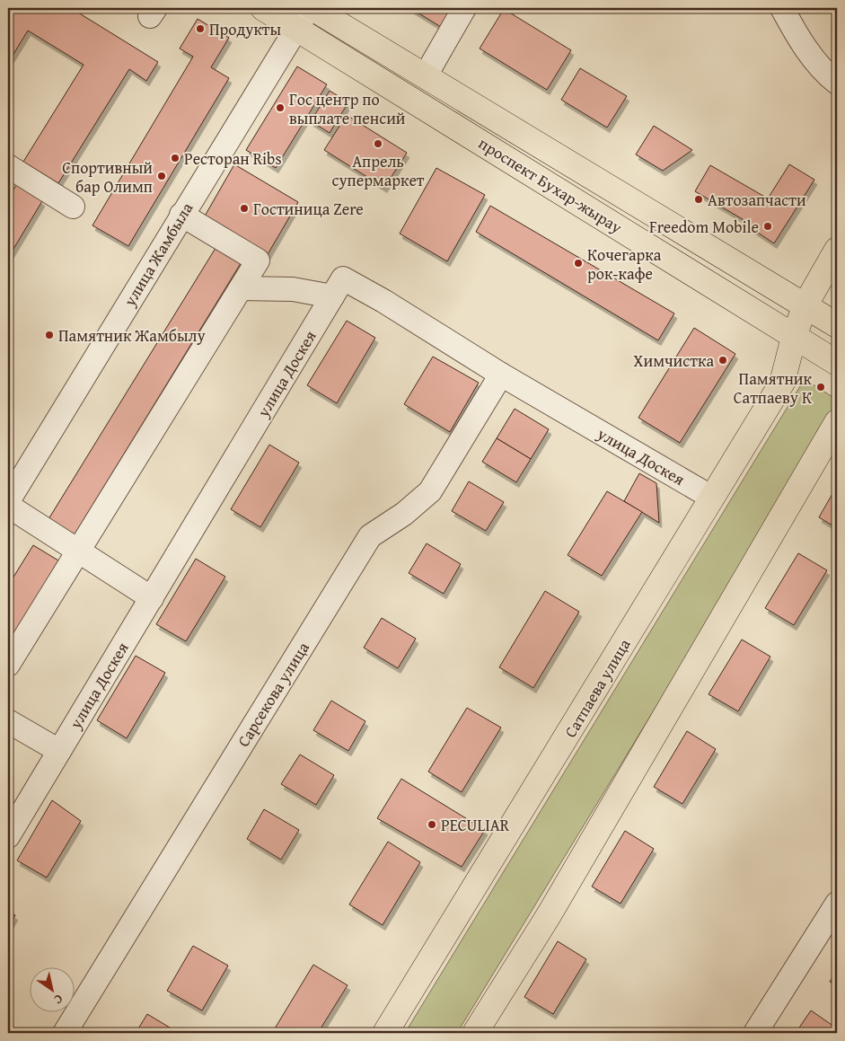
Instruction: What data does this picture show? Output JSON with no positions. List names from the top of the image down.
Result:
{
  "streets": {
    "main road": ["проспект Бухар-жырау", "Сатпаева улица"],
    "street": ["улица Жамбыла", "улица Доскея", "Сарсекова улица"]
  },
  "crossings": [
    ["проспект Бухар-жырау", "улица Жамбыла"],
    ["проспект Бухар-жырау", "Сатпаева улица"],
    ["улица Доскея", "Сатпаева улица"],
    ["улица Доскея", "Сарсекова улица"]
  ],
  "places": [
    "Продукты",
    "Гос центр по выплате пенсий",
    "Апрель супермаркет",
    "Ресторан Ribs",
    "Спортивный бар Олимп",
    "Автозапчасти",
    "Гостиница Zere",
    "Freedom Mobile",
    "Кочегарка рок-кафе",
    "Памятник Жамбылу",
    "Химчистка",
    "Памятник Сатпаеву К",
    "PECULIAR"
  ],
  "north": "bottom right"
}
